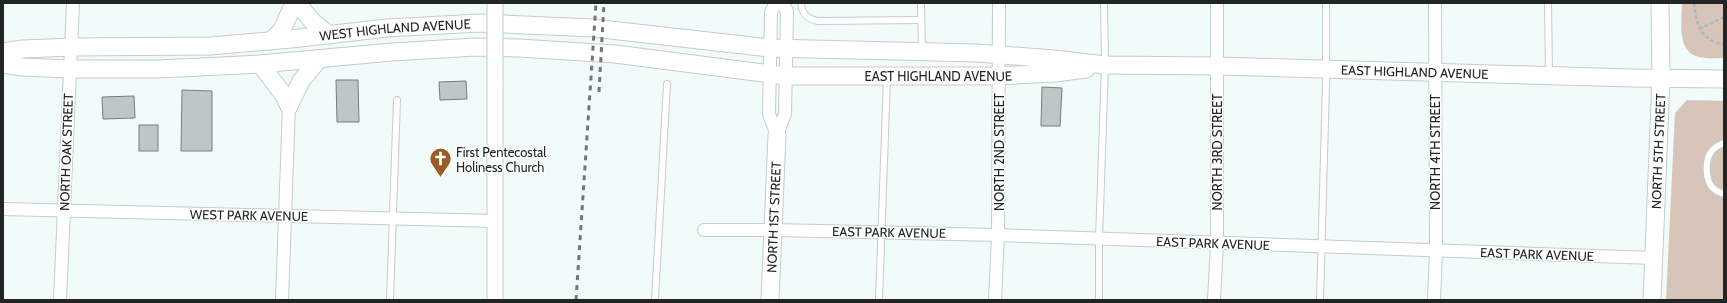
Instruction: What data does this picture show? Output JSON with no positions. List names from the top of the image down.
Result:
{
  "streets": {
    "main road": [
      "WEST HIGHLAND AVENUE",
      "EAST HIGHLAND AVENUE",
      "NORTH 5TH STREET",
      "NORTH 1ST STREET"
    ],
    "street": [
      "NORTH OAK STREET",
      "NORTH 2ND STREET",
      "NORTH 3RD STREET",
      "NORTH 4TH STREET",
      "WEST PARK AVENUE",
      "EAST PARK AVENUE"
    ]
  },
  "crossings": [
    ["WEST HIGHLAND AVENUE", "EAST HIGHLAND AVENUE"],
    ["WEST HIGHLAND AVENUE", "NORTH OAK STREET"],
    ["WEST HIGHLAND AVENUE", "NORTH 1ST STREET"],
    ["EAST HIGHLAND AVENUE", "NORTH 2ND STREET"],
    ["EAST HIGHLAND AVENUE", "NORTH 3RD STREET"],
    ["EAST HIGHLAND AVENUE", "NORTH 4TH STREET"],
    ["EAST HIGHLAND AVENUE", "NORTH 5TH STREET"],
    ["EAST HIGHLAND AVENUE", "NORTH 1ST STREET"],
    ["NORTH OAK STREET", "WEST PARK AVENUE"],
    ["NORTH 2ND STREET", "EAST PARK AVENUE"],
    ["NORTH 3RD STREET", "EAST PARK AVENUE"],
    ["NORTH 4TH STREET", "EAST PARK AVENUE"],
    ["NORTH 5TH STREET", "EAST PARK AVENUE"],
    ["NORTH 1ST STREET", "EAST PARK AVENUE"]
  ],
  "places": {
    "church": ["First Pentecostal Holiness Church"]
  }
}
